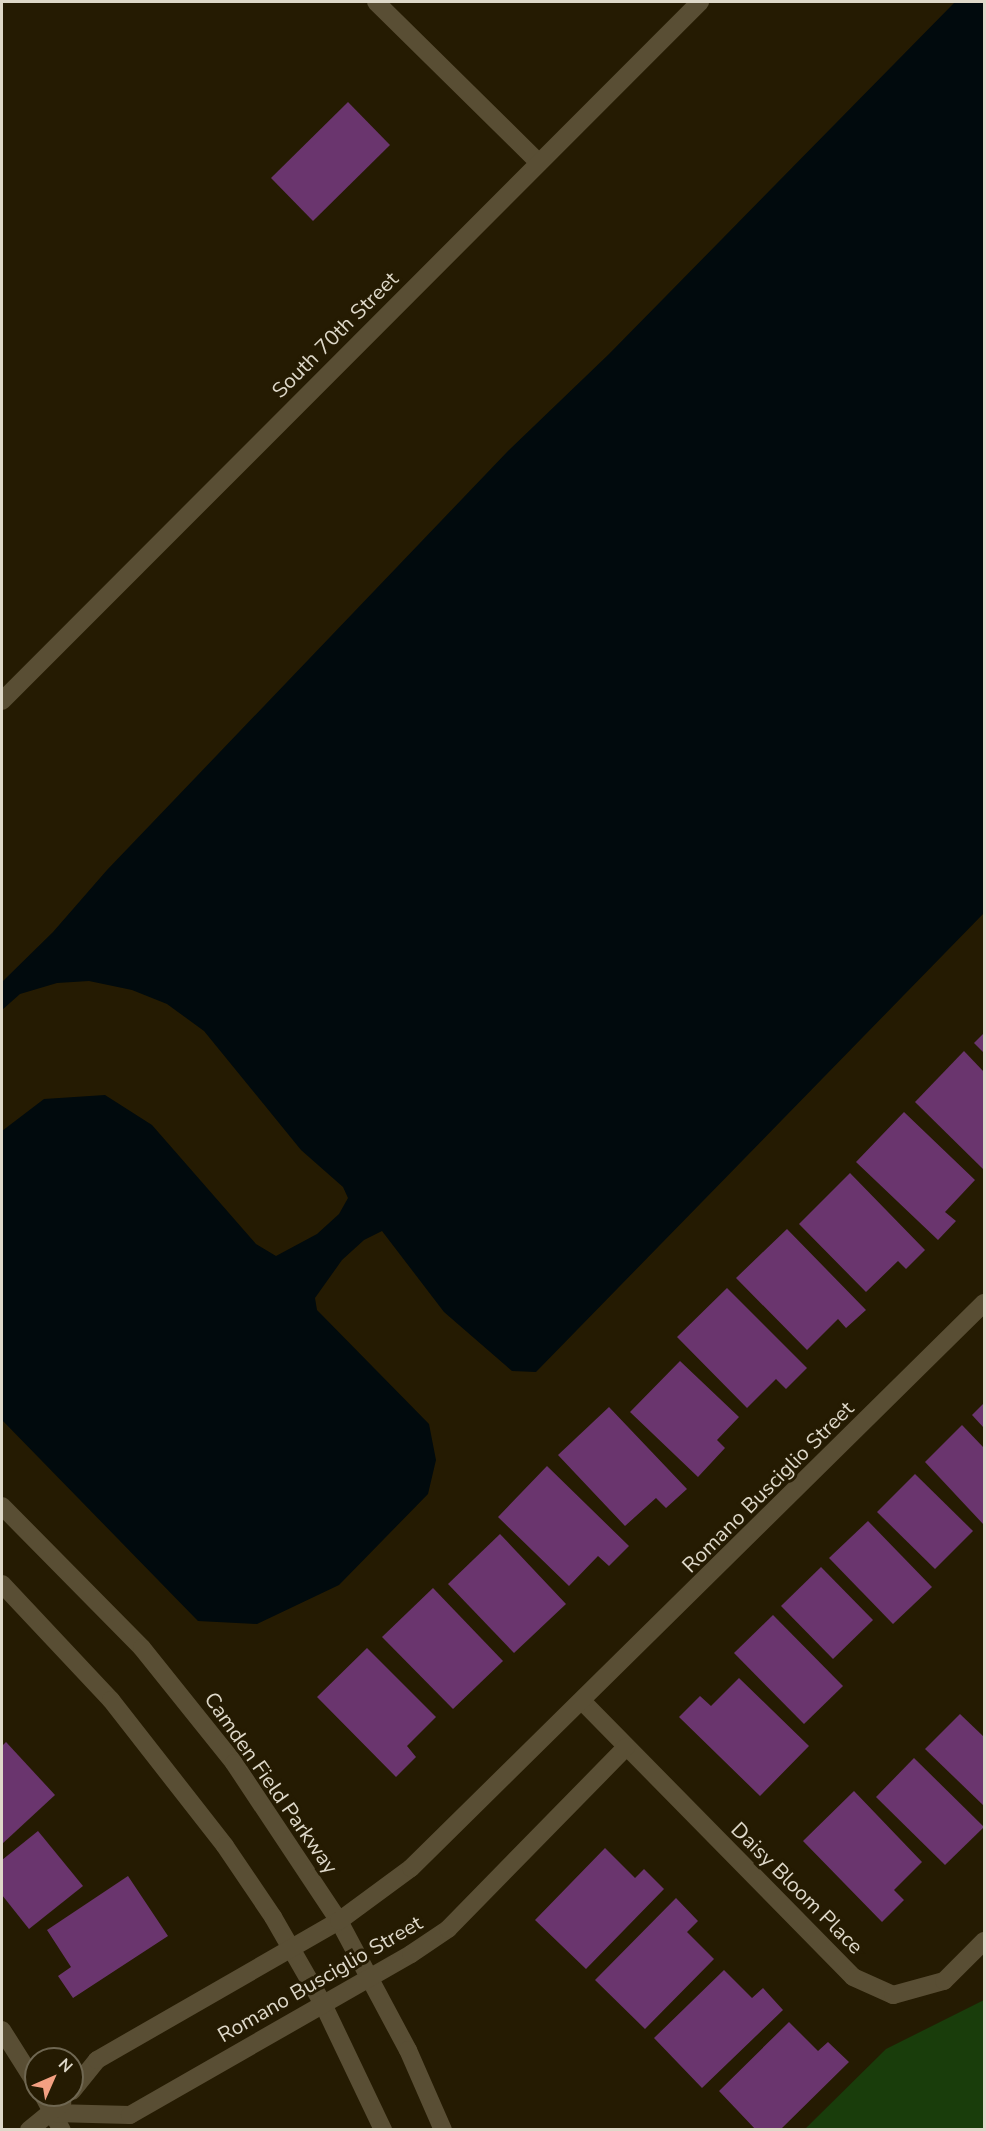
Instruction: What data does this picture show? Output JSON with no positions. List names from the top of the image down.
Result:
{
  "streets": {
    "street": [
      "South 70th Street",
      "Romano Busciglio Street",
      "Camden Field Parkway",
      "Daisy Bloom Place"
    ]
  },
  "crossings": [
    ["Romano Busciglio Street", "Camden Field Parkway"],
    ["Romano Busciglio Street", "Daisy Bloom Place"]
  ],
  "north": "top right"
}
